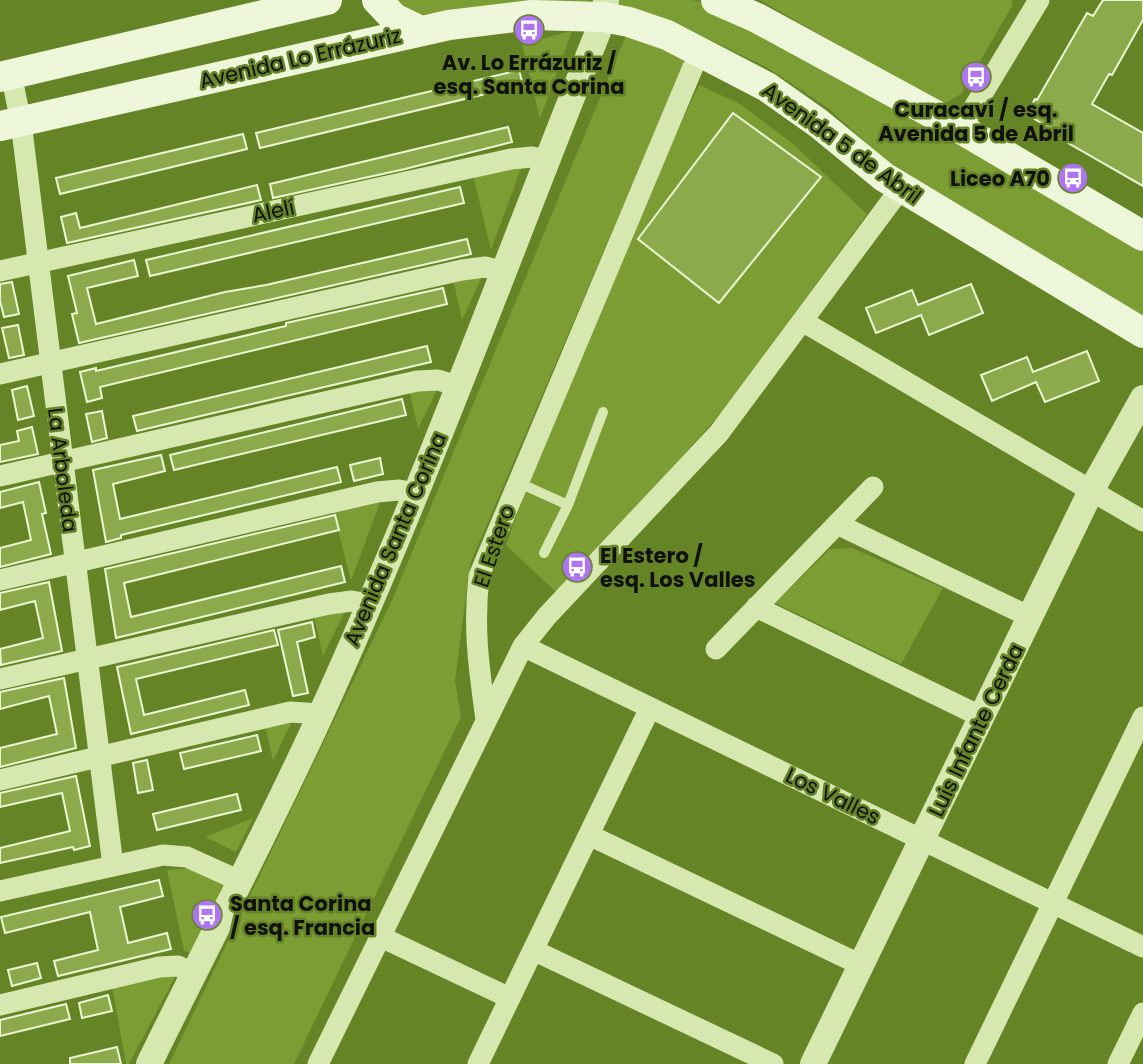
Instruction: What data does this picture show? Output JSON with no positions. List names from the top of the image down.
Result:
{
  "streets": {
    "main road": ["Avenida Lo Errázuriz", "Avenida 5 de Abril"],
    "street": [
      "Alelí",
      "La Arboleda",
      "Avenida Santa Corina",
      "El Estero",
      "Luis Infante Cerda",
      "Los Valles"
    ]
  },
  "crossings": [
    ["Avenida Lo Errázuriz", "Avenida 5 de Abril"],
    ["Avenida Lo Errázuriz", "La Arboleda"],
    ["Avenida Lo Errázuriz", "Avenida Santa Corina"],
    ["Avenida 5 de Abril", "Avenida Santa Corina"],
    ["Alelí", "La Arboleda"],
    ["Alelí", "Avenida Santa Corina"],
    ["Luis Infante Cerda", "Los Valles"]
  ],
  "places": {
    "bus stop": [
      "Av. Lo Errázuriz / esq. Santa Corina",
      "Curacaví / esq. Avenida 5 de Abril",
      "Liceo A70",
      "El Estero / esq. Los Valles",
      "Santa Corina / esq. Francia"
    ]
  }
}
